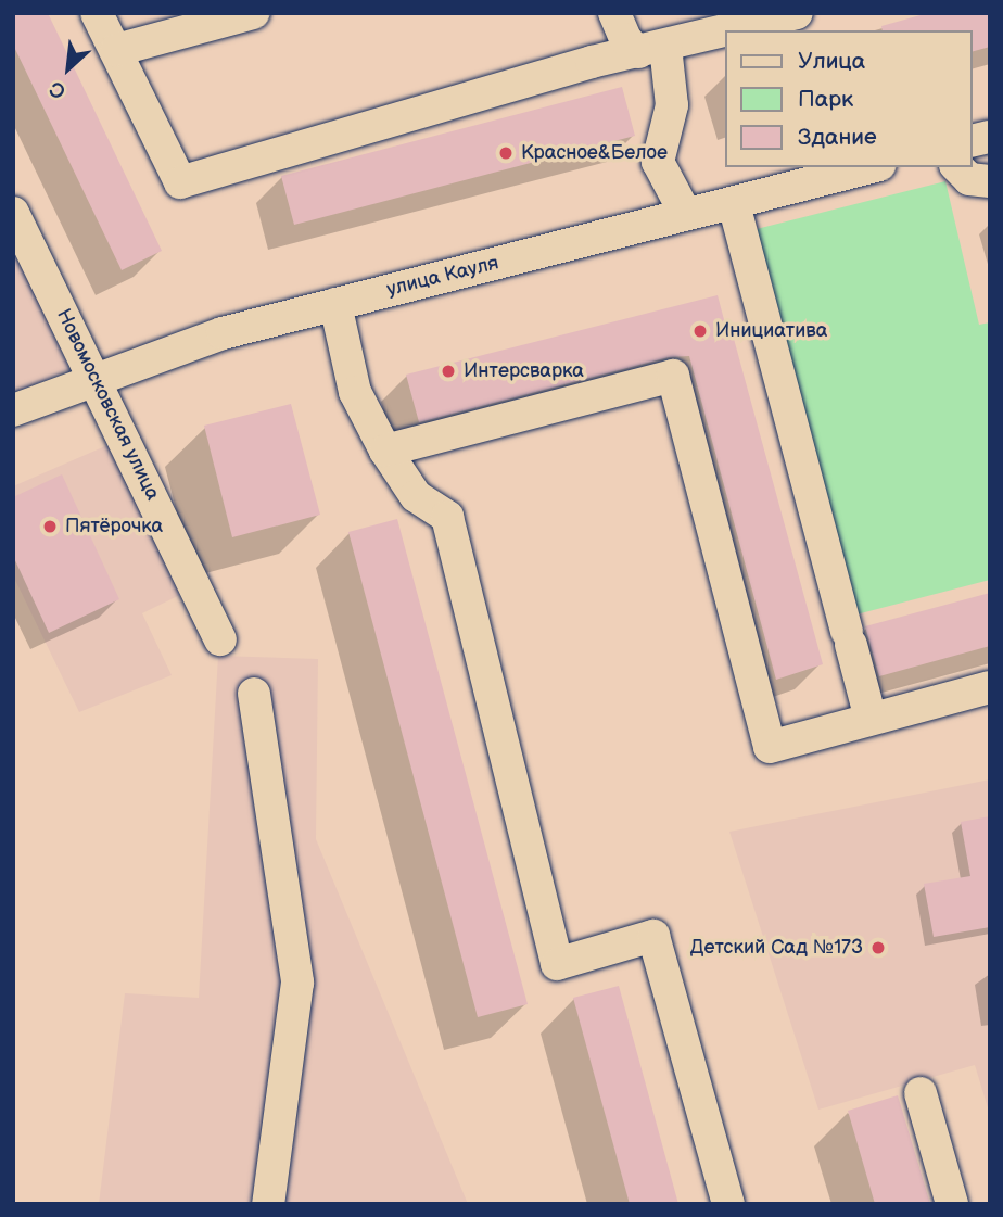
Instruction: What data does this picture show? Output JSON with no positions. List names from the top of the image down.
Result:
{
  "streets": {
    "street": ["улица Кауля", "Новомосковская улица"]
  },
  "crossings": [
    ["улица Кауля", "Новомосковская улица"]
  ],
  "places": [
    "Красное&Белое",
    "Инициатива",
    "Интерсварка",
    "Пятёрочка",
    "Детский Сад №173"
  ],
  "legend": ["Улица", "Парк", "Здание"],
  "north": "bottom left"
}
